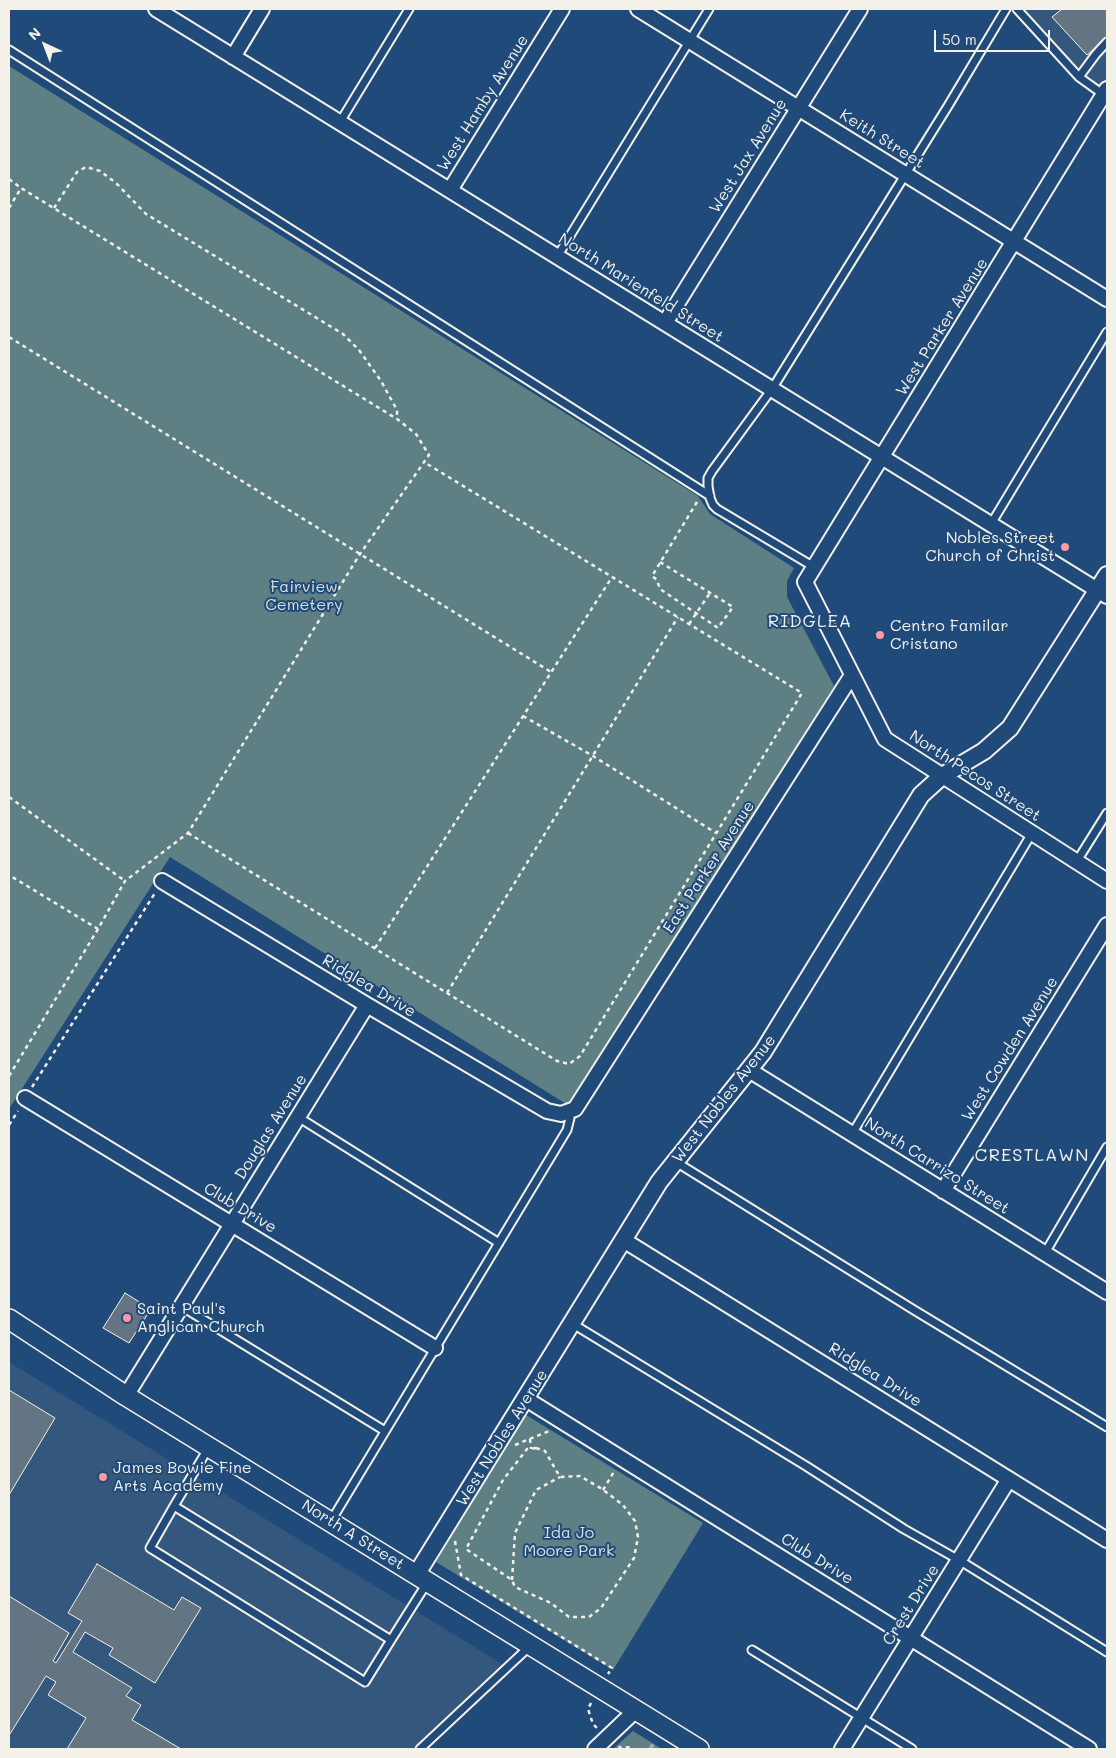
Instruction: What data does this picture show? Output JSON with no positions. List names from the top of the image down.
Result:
{
  "streets": {
    "main road": ["North A Street"],
    "street": [
      "West Hamby Avenue",
      "Keith Street",
      "West Jax Avenue",
      "North Marienfeld Street",
      "West Parker Avenue",
      "North Pecos Street",
      "East Parker Avenue",
      "Ridglea Drive",
      "West Cowden Avenue",
      "West Nobles Avenue",
      "Douglas Avenue",
      "North Carrizo Street",
      "Club Drive",
      "Crest Drive"
    ]
  },
  "crossings": [
    ["West Hamby Avenue", "North Marienfeld Street"],
    ["Keith Street", "West Jax Avenue"],
    ["Keith Street", "West Parker Avenue"],
    ["West Jax Avenue", "North Marienfeld Street"],
    ["North Marienfeld Street", "West Parker Avenue"],
    ["North Marienfeld Street", "West Nobles Avenue"],
    ["West Parker Avenue", "North Pecos Street"],
    ["West Parker Avenue", "East Parker Avenue"],
    ["North Pecos Street", "East Parker Avenue"],
    ["North Pecos Street", "West Nobles Avenue"],
    ["East Parker Avenue", "Ridglea Drive"],
    ["Ridglea Drive", "West Nobles Avenue"],
    ["Ridglea Drive", "Douglas Avenue"],
    ["Ridglea Drive", "Crest Drive"],
    ["West Cowden Avenue", "North Carrizo Street"],
    ["West Nobles Avenue", "North Carrizo Street"],
    ["West Nobles Avenue", "Club Drive"],
    ["West Nobles Avenue", "North A Street"],
    ["Douglas Avenue", "Club Drive"],
    ["Douglas Avenue", "North A Street"],
    ["Club Drive", "Crest Drive"]
  ],
  "districts": ["RIDGLEA", "CRESTLAWN"],
  "parks": ["Fairview Cemetery", "Ida Jo Moore Park"],
  "places": [
    "Nobles Street Church of Christ",
    "Centro Familar Cristano",
    "Saint Paul's Anglican Church",
    "James Bowie Fine Arts Academy"
  ],
  "scale_bar": "50 m",
  "north": "top left"
}
